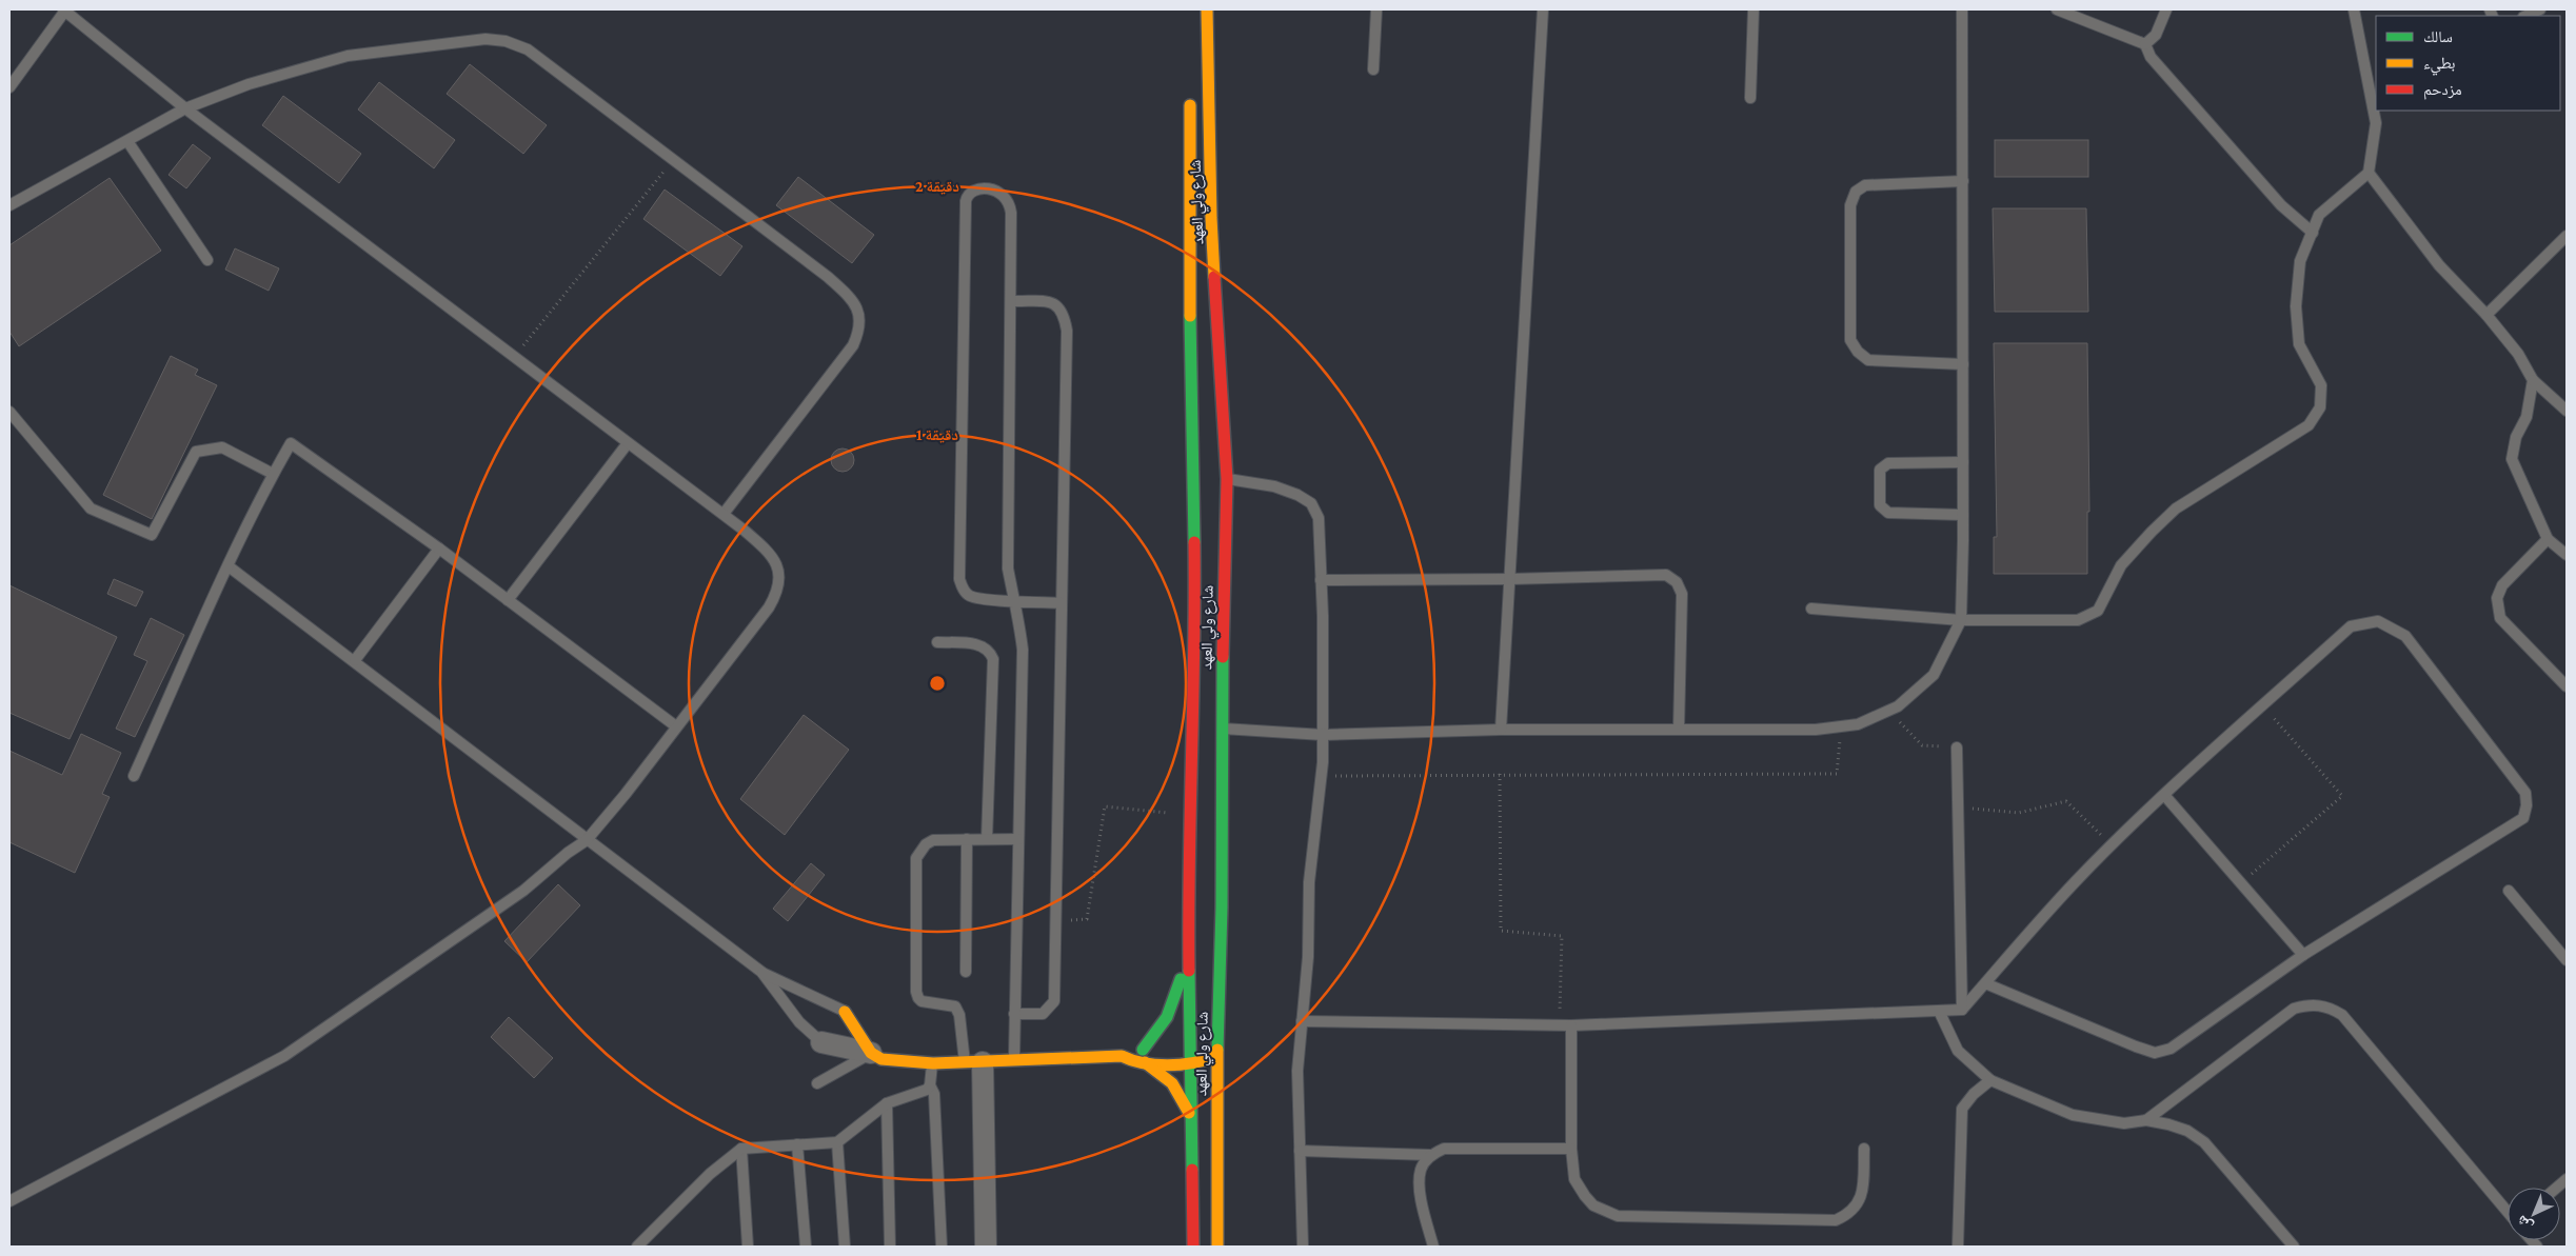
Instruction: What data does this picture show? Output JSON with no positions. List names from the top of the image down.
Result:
{
  "streets": {
    "main road": ["شارع ولي العهد"]
  },
  "legend": ["سالك", "بطيء", "مزدحم"],
  "north": "bottom left",
  "rings": ["2 دقيقة", "1 دقيقة"]
}
